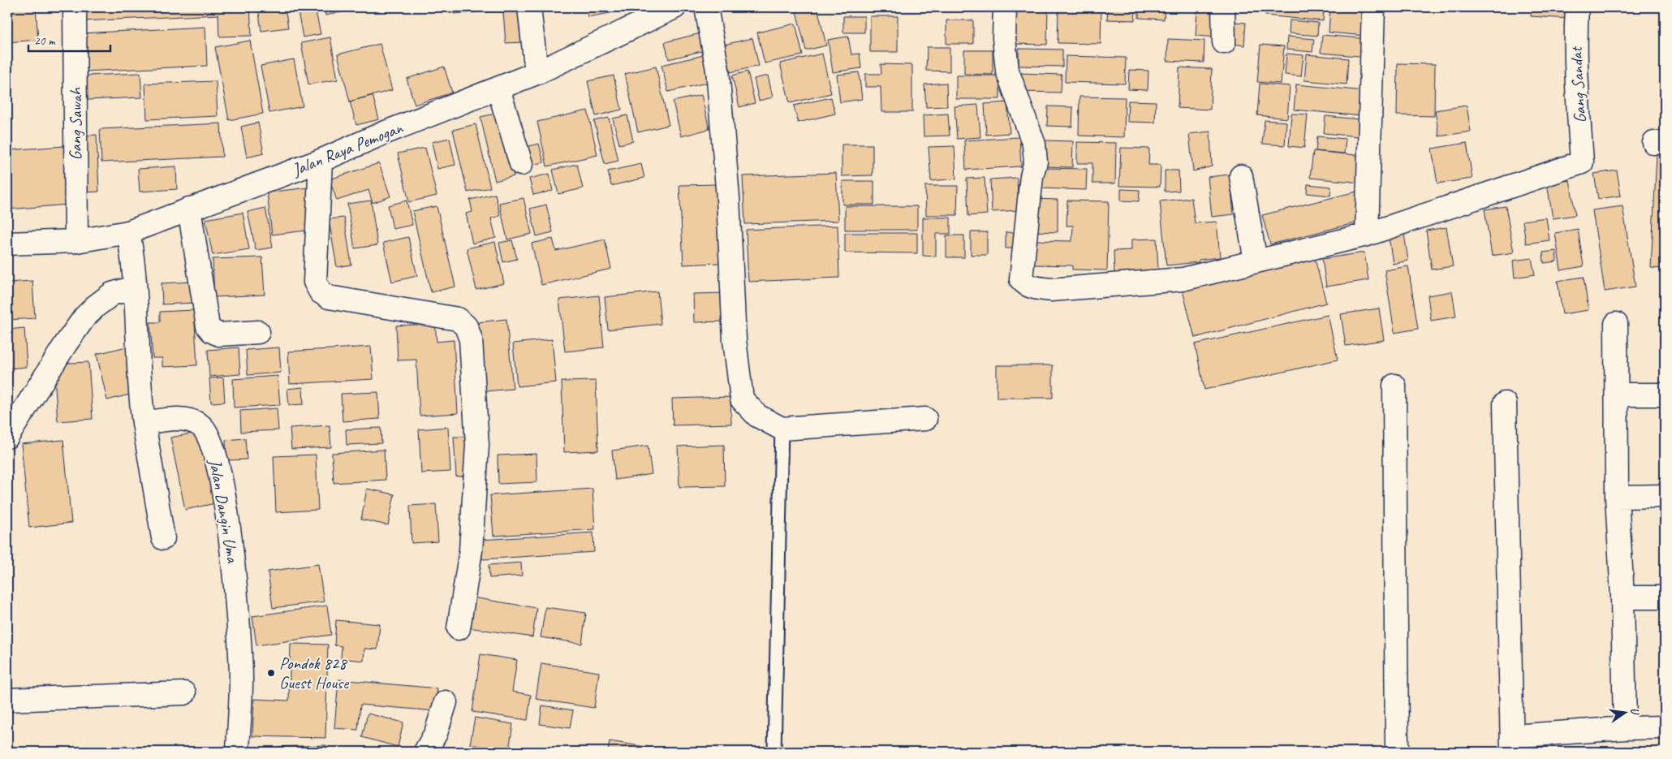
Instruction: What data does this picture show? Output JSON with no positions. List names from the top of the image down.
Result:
{
  "streets": {
    "street": [
      "Gang Sandat",
      "Gang Sawah",
      "Jalan Raya Pemogan",
      "Jalan Dangin Uma"
    ]
  },
  "crossings": [
    ["Gang Sawah", "Jalan Raya Pemogan"]
  ],
  "places": ["Pondok 828 Guest House"],
  "scale_bar": "20 m",
  "north": "right"
}
